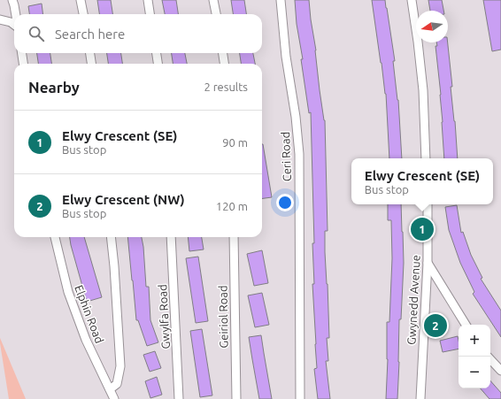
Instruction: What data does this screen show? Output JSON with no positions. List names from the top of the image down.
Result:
{
  "streets": {
    "street": [
      "Ceri Road",
      "Gwynedd Avenue",
      "Elphin Road",
      "Gwylfa Road",
      "Geiriol Road"
    ]
  },
  "north": "left",
  "page": {
    "search": "Search here",
    "heading": ["Nearby", "2 results"],
    "list": [
      {
        "mark": "1",
        "name": "Elwy Crescent (SE)",
        "note": "Bus stop",
        "value": "90 m"
      },
      {
        "mark": "2",
        "name": "Elwy Crescent (NW)",
        "note": "Bus stop",
        "value": "120 m"
      }
    ],
    "popup": ["Elwy Crescent (SE)", "Bus stop"],
    "pins": ["1", "2"],
    "map_buttons": ["+", "−"]
  }
}
